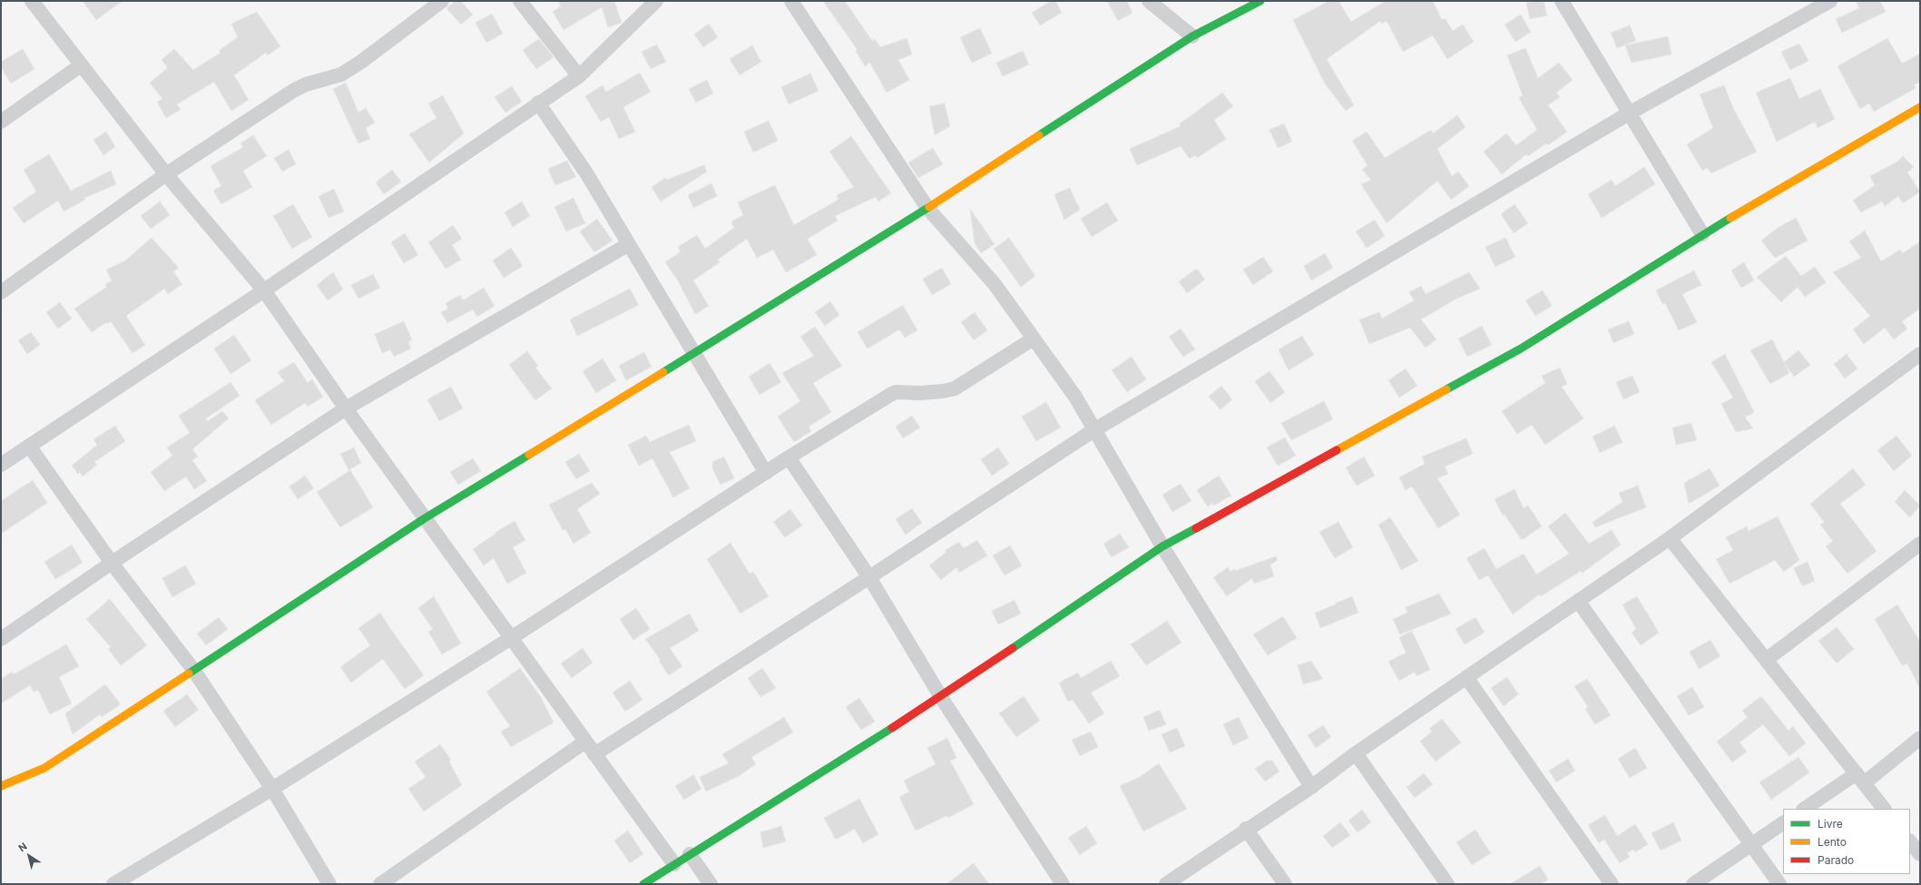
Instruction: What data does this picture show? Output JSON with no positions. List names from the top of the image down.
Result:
{
  "legend": ["Livre", "Lento", "Parado"],
  "north": "top left"
}
